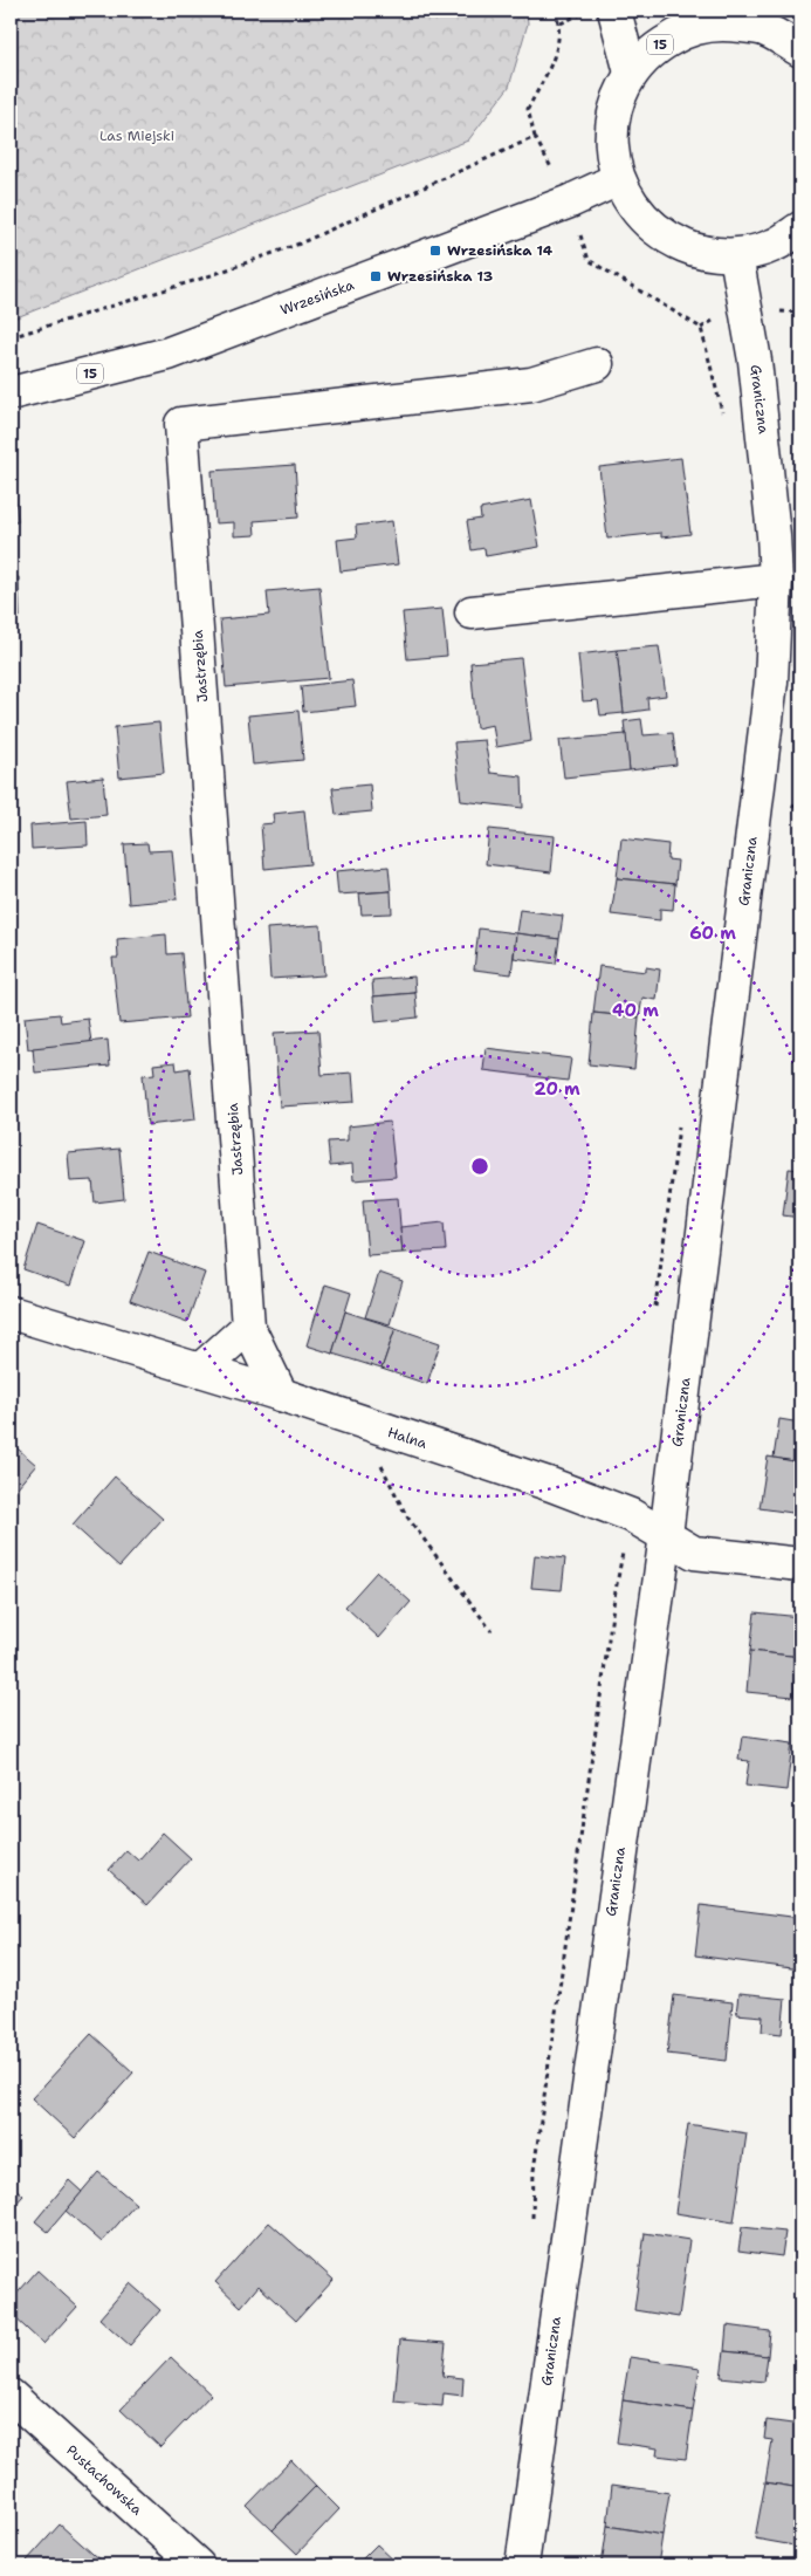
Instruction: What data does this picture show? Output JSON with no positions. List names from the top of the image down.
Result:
{
  "streets": {
    "street": [
      "15",
      "Wrzesińska",
      "Graniczna",
      "Jastrzębia",
      "Halna",
      "Pustachowska"
    ]
  },
  "crossings": [
    ["15", "Wrzesińska"],
    ["15", "Graniczna"],
    ["Graniczna", "Halna"],
    ["Jastrzębia", "Halna"]
  ],
  "parks": ["Las Miejski"],
  "places": {
    "transit": ["Wrzesińska 14", "Wrzesińska 13"]
  },
  "rings": ["60 m", "40 m", "20 m"]
}
